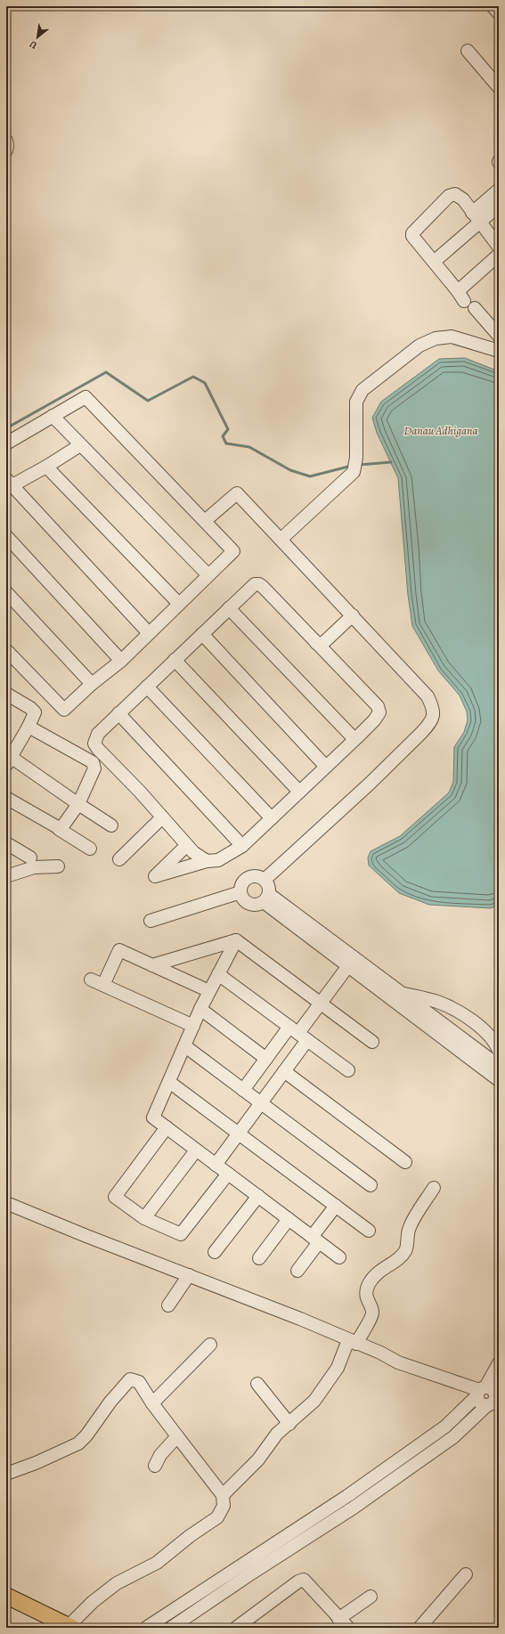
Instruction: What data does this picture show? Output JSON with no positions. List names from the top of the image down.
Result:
{
  "water": ["Danau Adhigana"],
  "north": "bottom left"
}
